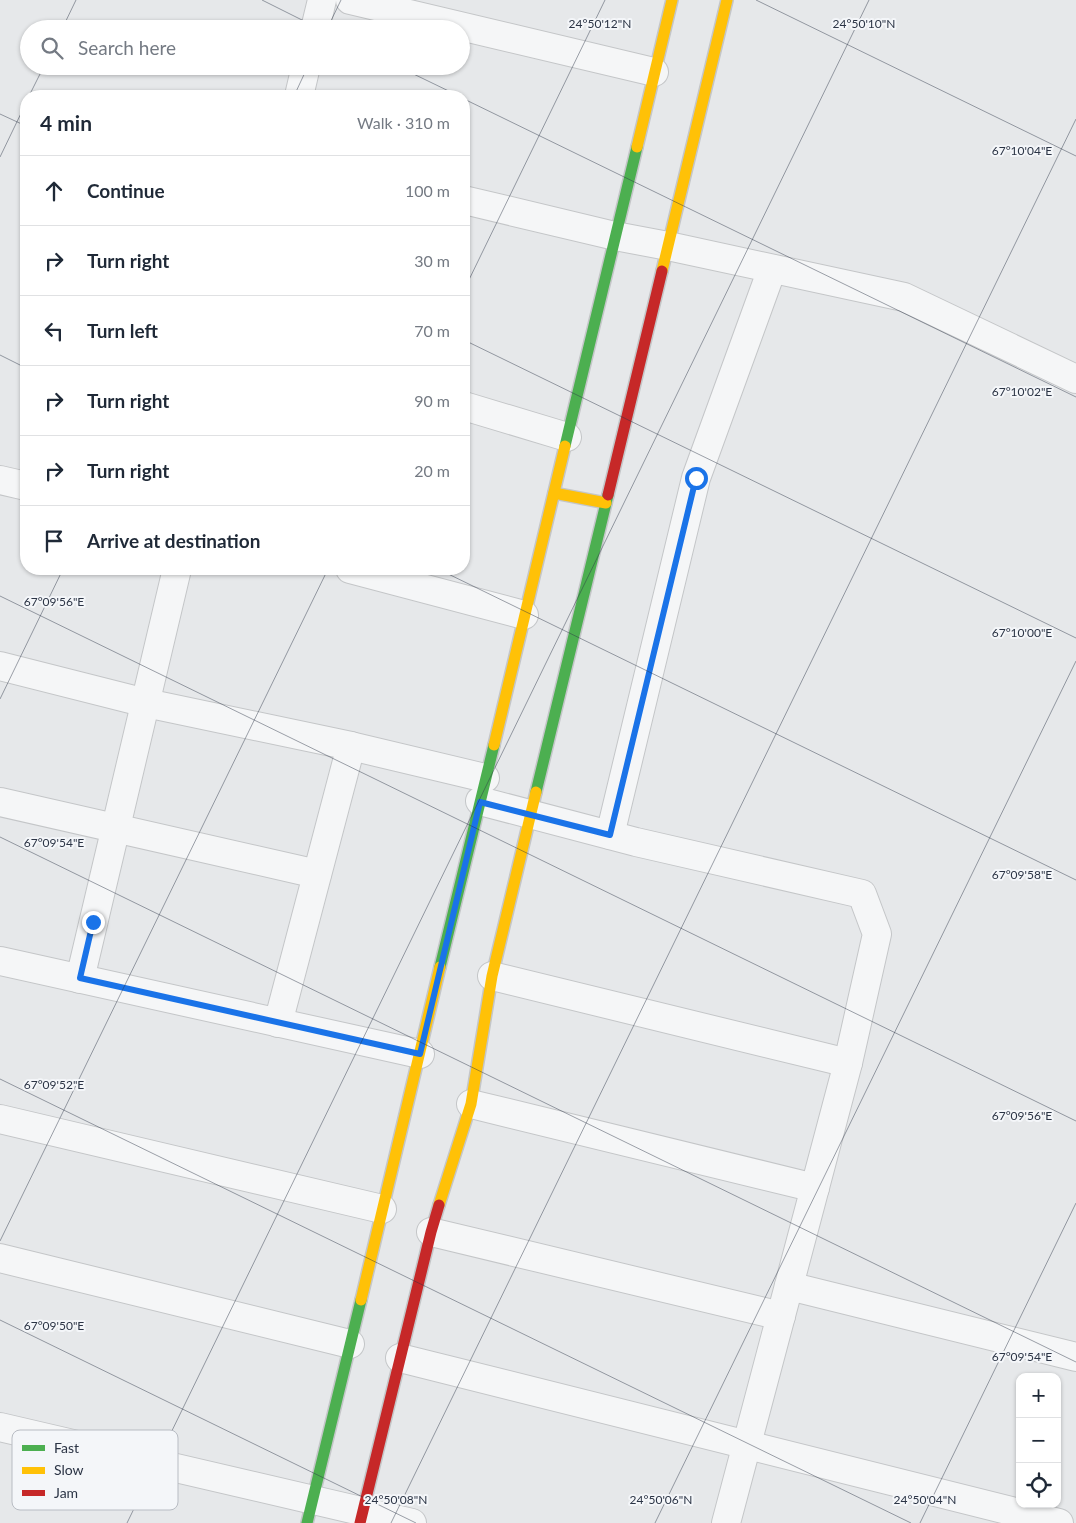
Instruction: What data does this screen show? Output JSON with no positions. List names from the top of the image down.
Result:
{
  "legend": ["Fast", "Slow", "Jam"],
  "page": {
    "search": "Search here",
    "heading": ["4 min", "Walk · 310 m"],
    "list": [
      ["Continue", "100 m"],
      ["Turn right", "30 m"],
      ["Turn left", "70 m"],
      ["Turn right", "90 m"],
      ["Turn right", "20 m"],
      "Arrive at destination"
    ],
    "map_buttons": ["+", "−"]
  },
  "coordinates": [
    "24°50'12\"N",
    "24°50'10\"N",
    "67°10'04\"E",
    "67°10'02\"E",
    "67°09'56\"E",
    "67°10'00\"E",
    "67°09'54\"E",
    "67°09'58\"E",
    "67°09'52\"E",
    "67°09'50\"E",
    "24°50'08\"N",
    "24°50'06\"N",
    "24°50'04\"N"
  ]
}
